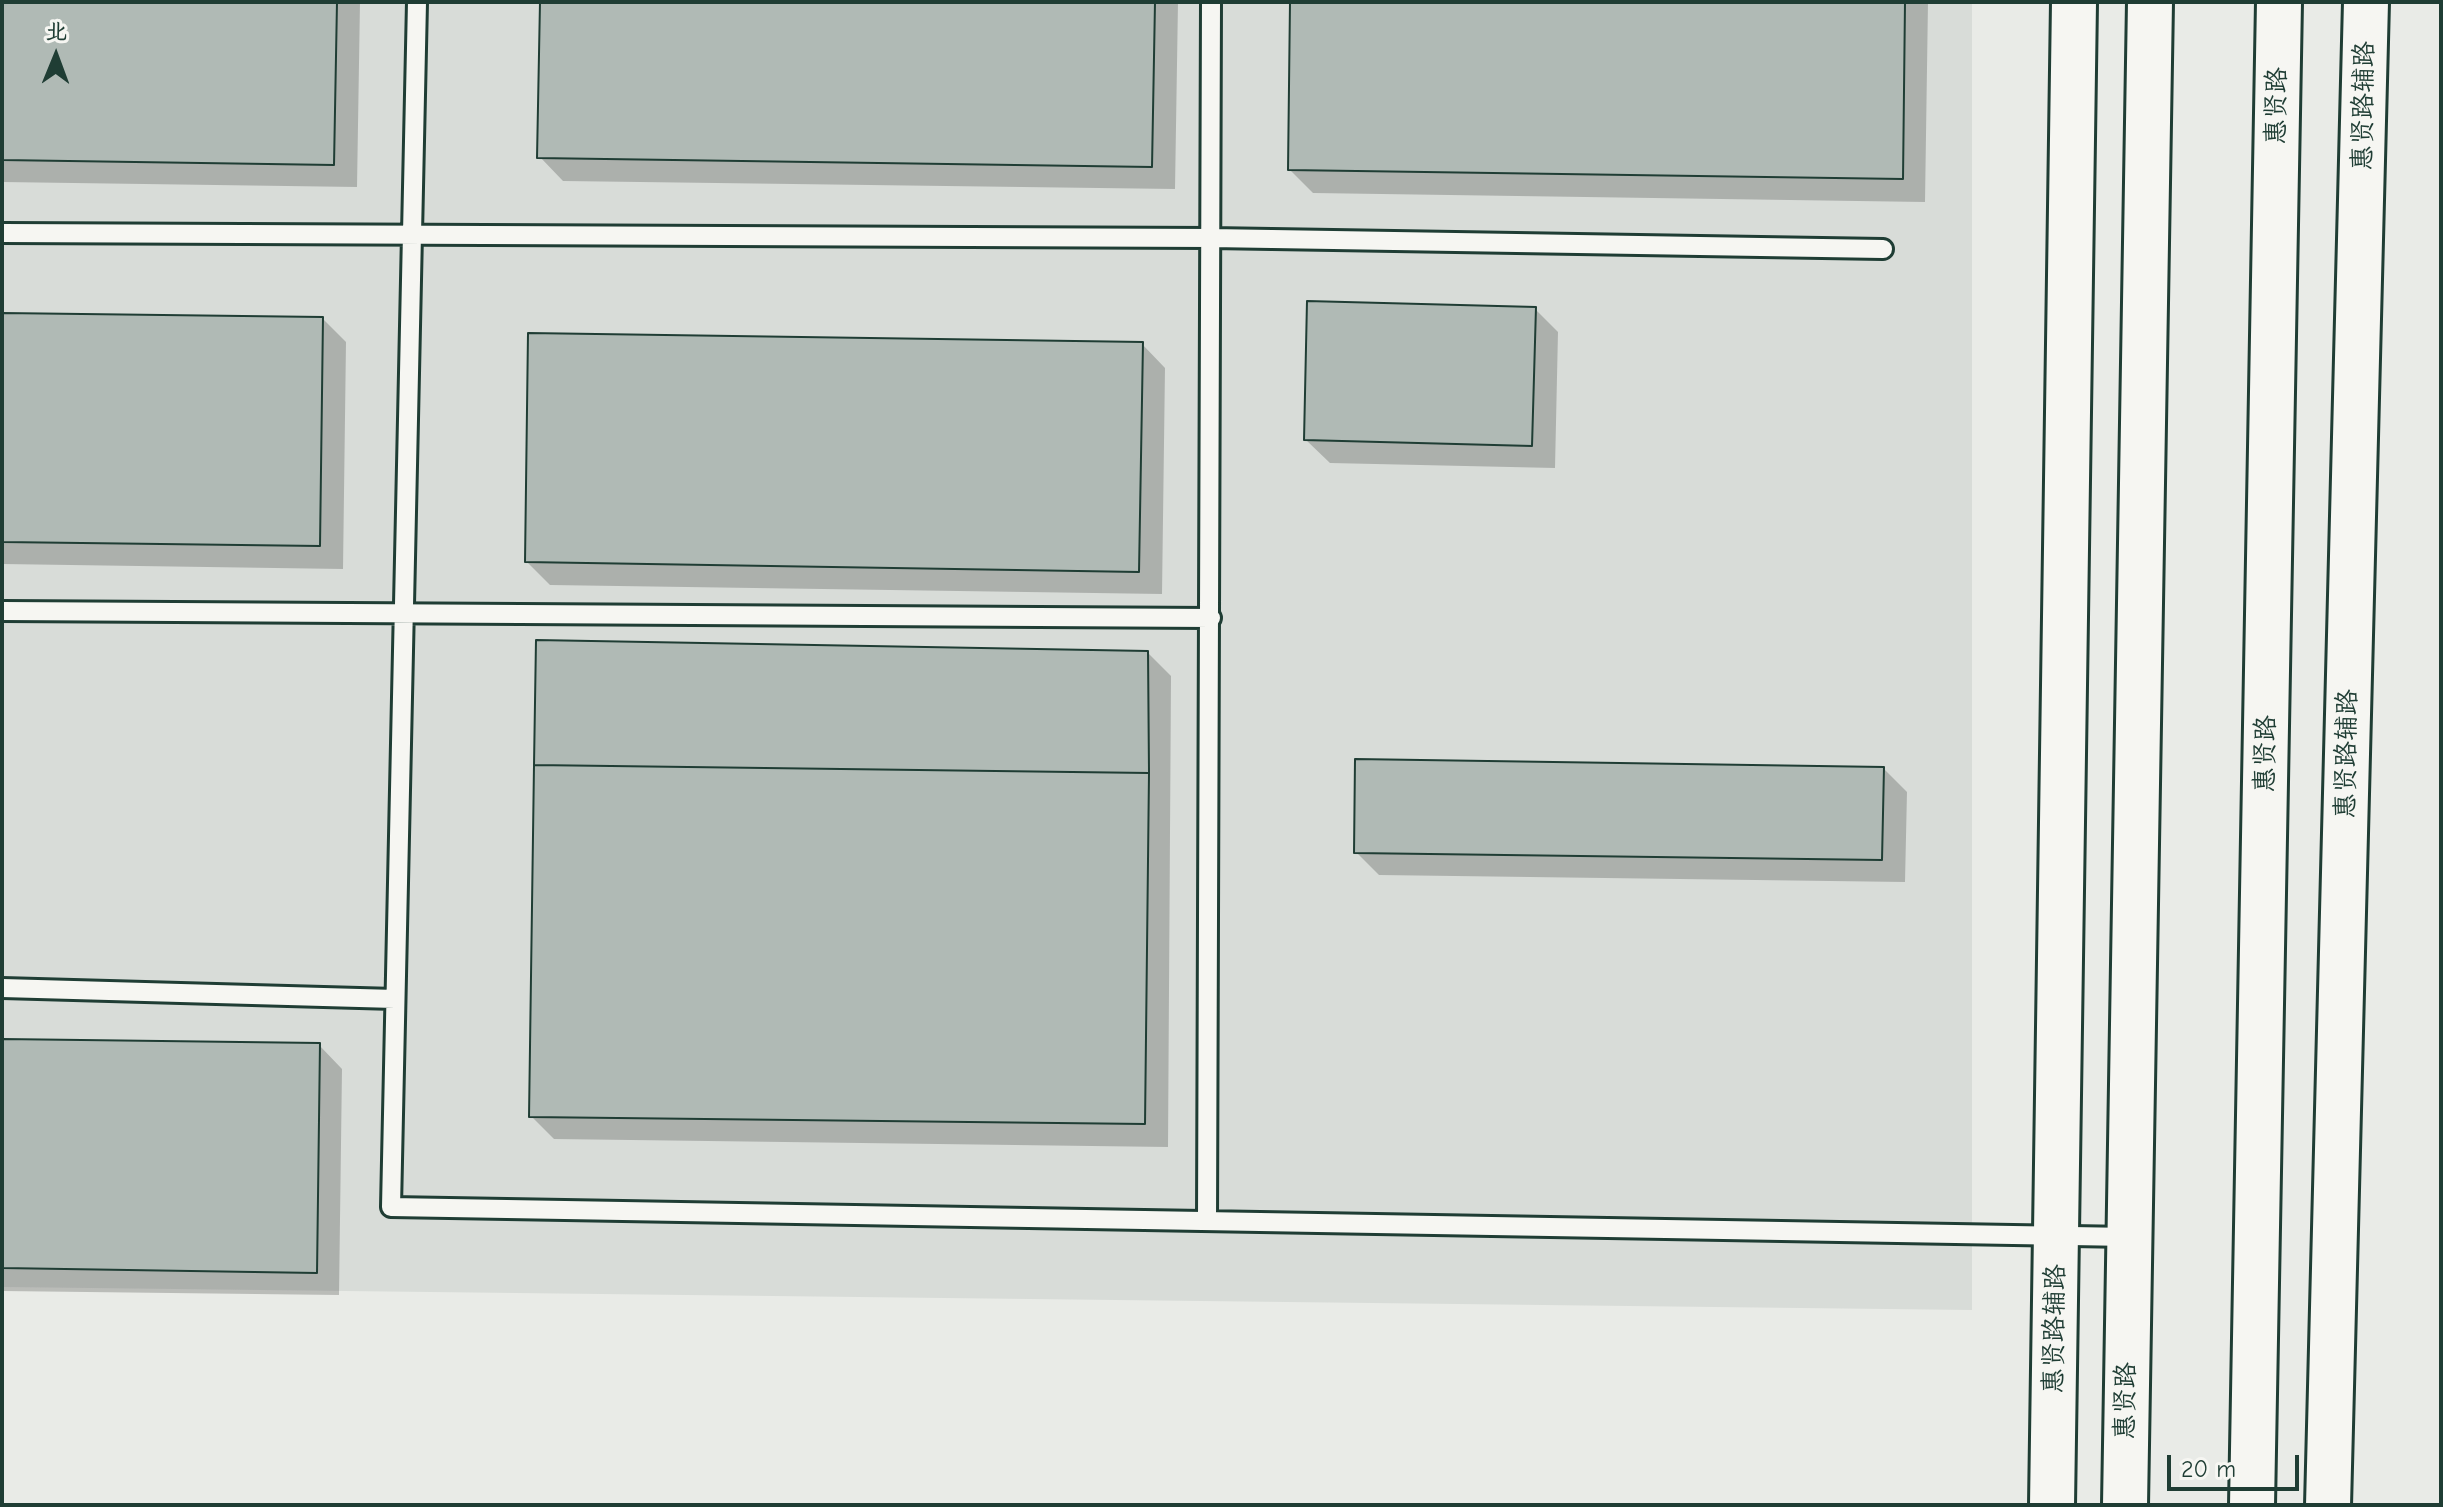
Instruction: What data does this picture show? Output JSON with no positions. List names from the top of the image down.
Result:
{
  "streets": {
    "street": ["惠贤路", "惠贤路辅路"]
  },
  "scale_bar": "20 m",
  "north": "top"
}
